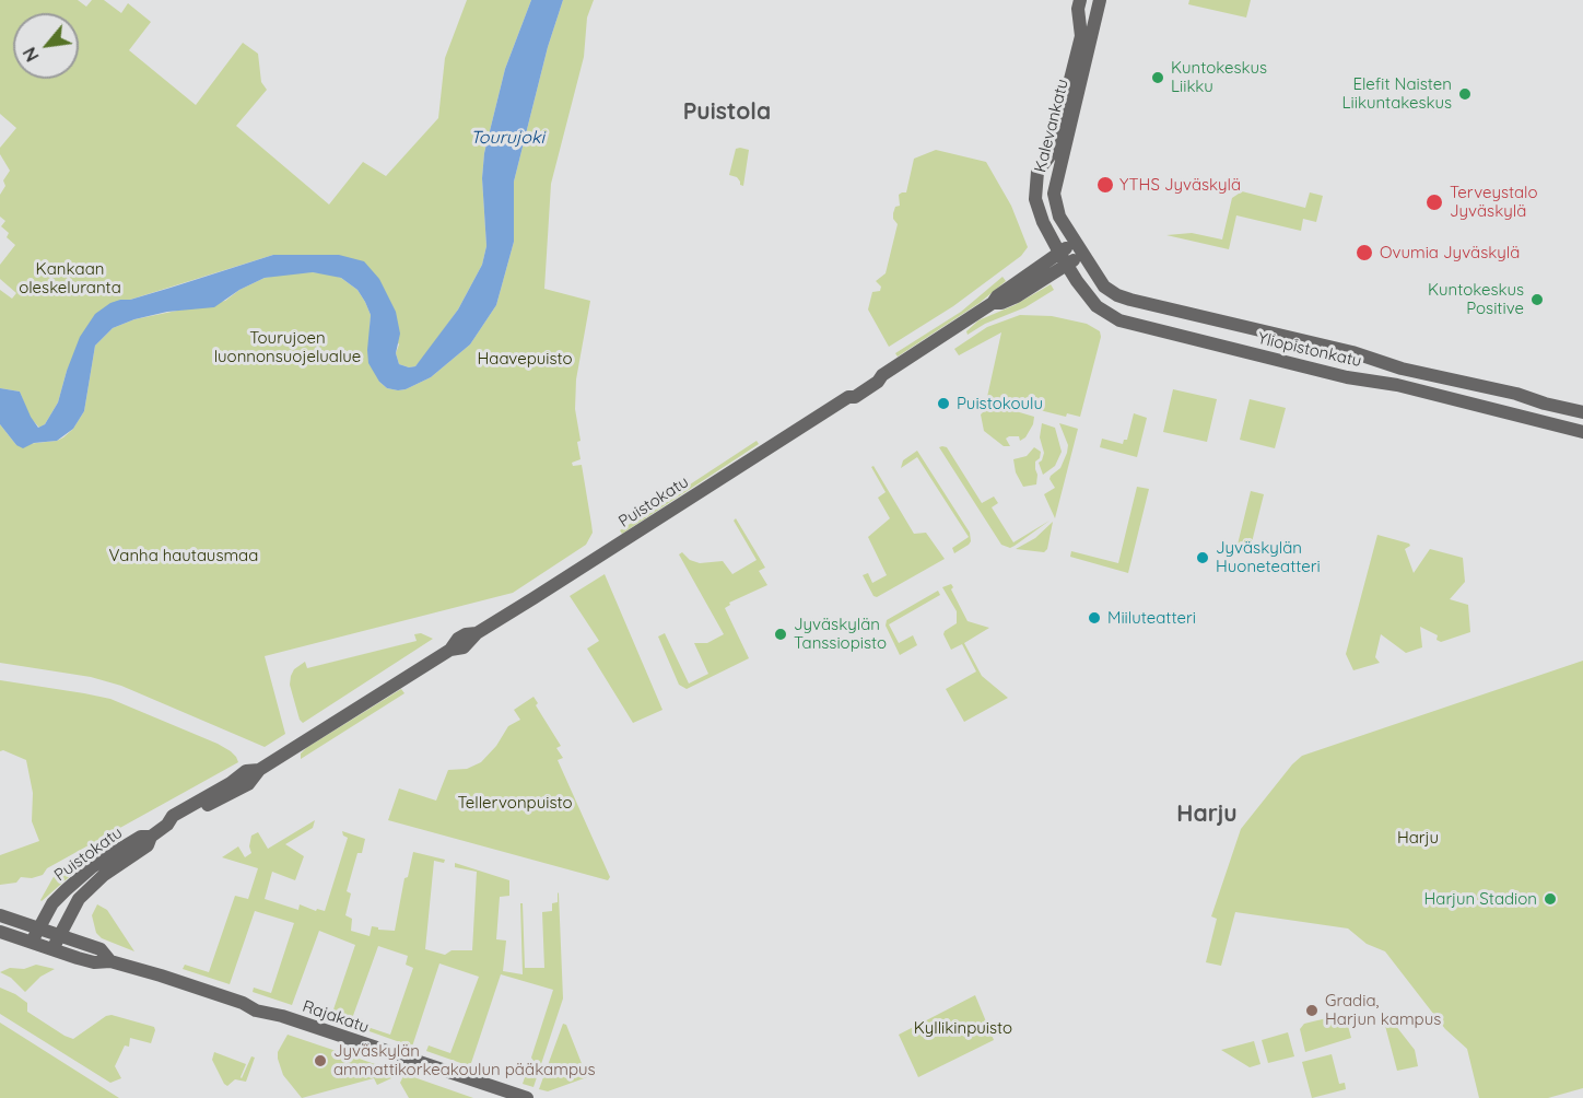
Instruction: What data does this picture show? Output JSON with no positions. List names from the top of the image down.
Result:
{
  "streets": {
    "main road": [
      "Kalevankatu",
      "Yliopistonkatu",
      "Puistokatu",
      "Rajakatu"
    ]
  },
  "crossings": [
    ["Kalevankatu", "Yliopistonkatu"],
    ["Kalevankatu", "Puistokatu"],
    ["Yliopistonkatu", "Puistokatu"],
    ["Puistokatu", "Rajakatu"]
  ],
  "districts": ["Puistola", "Harju"],
  "water": ["Tourujoki"],
  "parks": [
    "Kankaan oleskeluranta",
    "Tourujoen luonnonsuojelualue",
    "Haavepuisto",
    "Vanha hautausmaa",
    "Tellervonpuisto",
    "Harju",
    "Kyllikinpuisto"
  ],
  "places": [
    "Kuntokeskus Liikku",
    "Elefit Naisten Liikuntakeskus",
    "YTHS Jyväskylä",
    "Terveystalo Jyväskylä",
    "Ovumia Jyväskylä",
    "Kuntokeskus Positive",
    "Puistokoulu",
    "Jyväskylän Huoneteatteri",
    "Miiluteatteri",
    "Jyväskylän Tanssiopisto",
    "Harjun Stadion",
    "Gradia, Harjun kampus",
    "Jyväskylän ammattikorkeakoulun pääkampus"
  ],
  "north": "bottom left"
}
